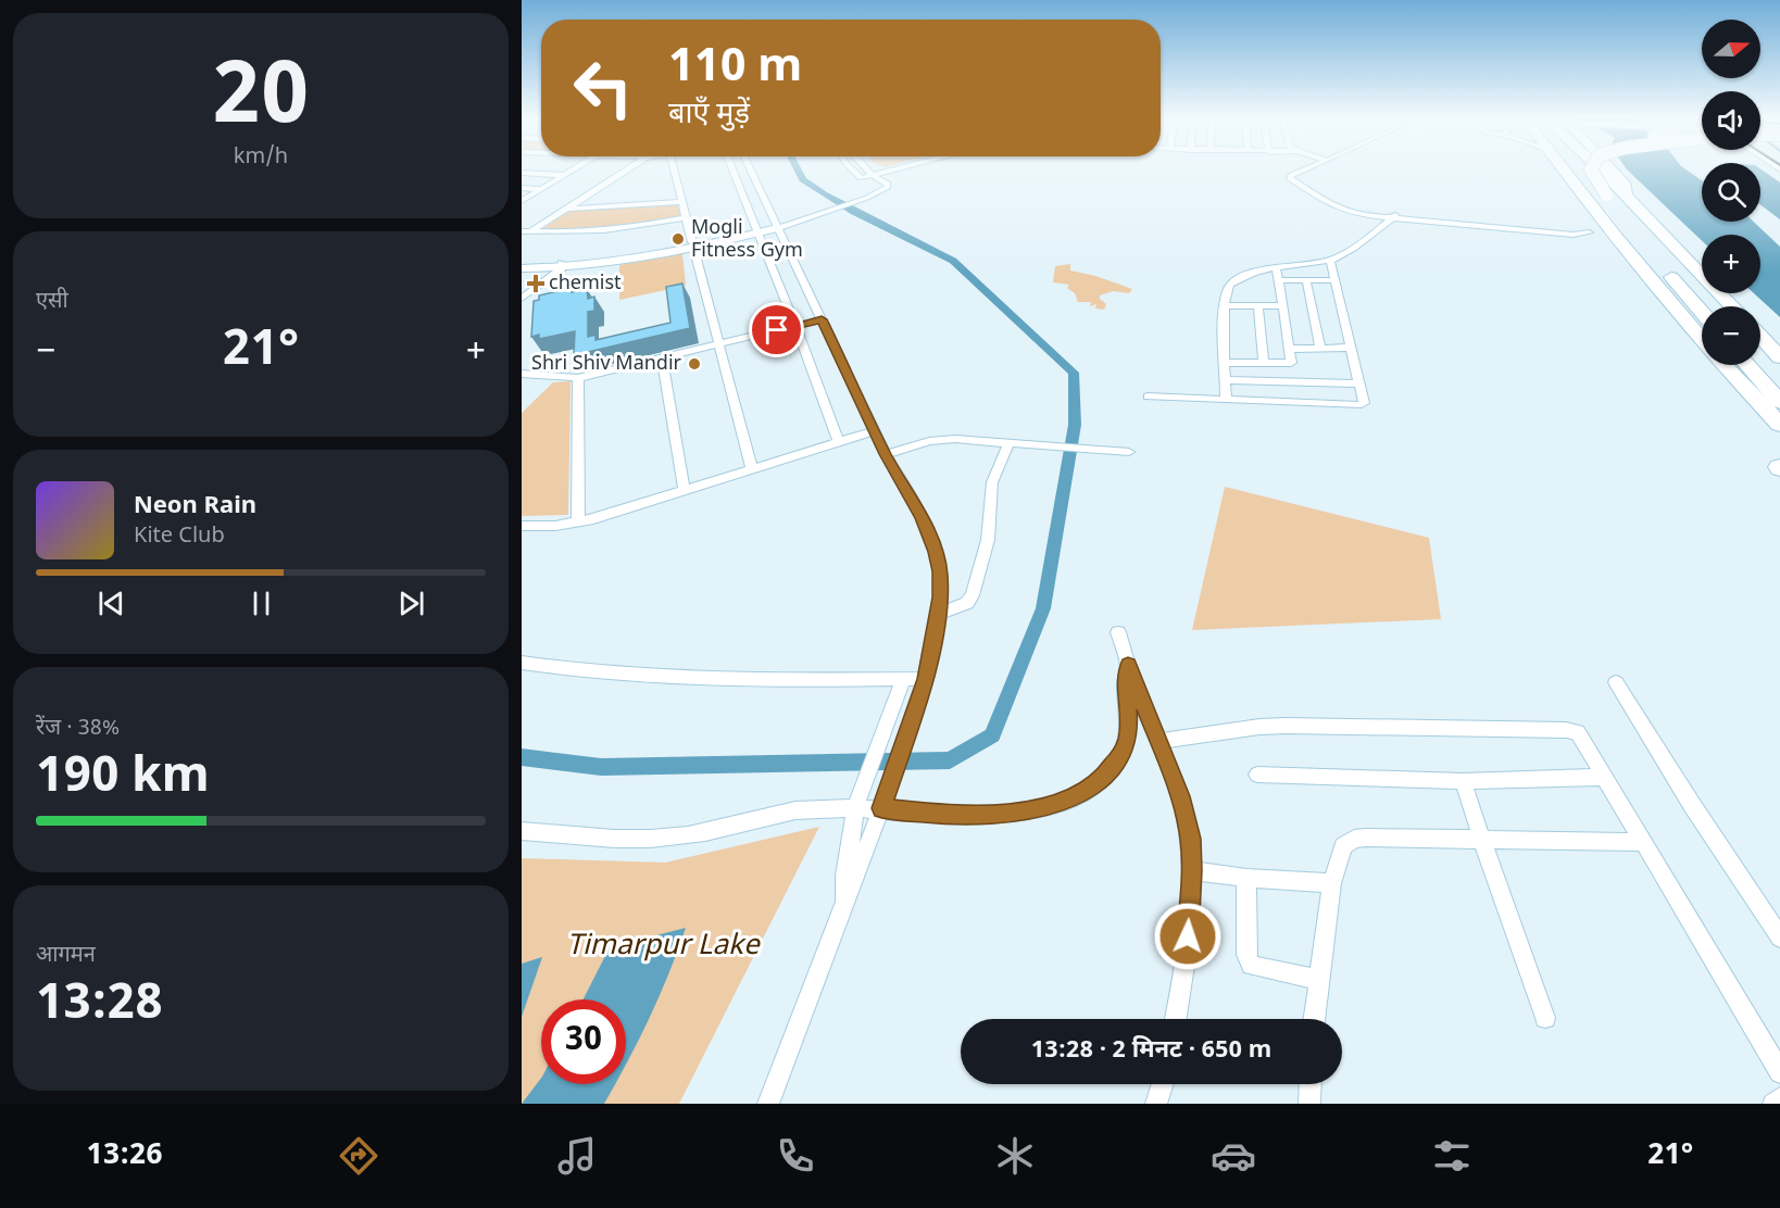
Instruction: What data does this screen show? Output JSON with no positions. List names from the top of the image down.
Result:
{
  "parks": ["Timarpur Lake"],
  "places": {
    "other": ["Mogli Fitness Gym", "Shri Shiv Mandir"],
    "health": ["chemist"]
  },
  "north": "right",
  "page": {
    "tile": [
      ["20", "km/h"],
      "एसी",
      ["रेंज · 38%", "190 km"],
      ["आगमन", "13:28"]
    ],
    "map_buttons": ["+", "−"],
    "turn": ["110 m", "बाएँ मुड़ें"],
    "heat": ["−", "21°", "+"],
    "song": ["Neon Rain", "Kite Club"],
    "limit": "30",
    "trip": "13:28 · 2 मिनट · 650 m",
    "tabs": ["13:26", "21°"]
  }
}
